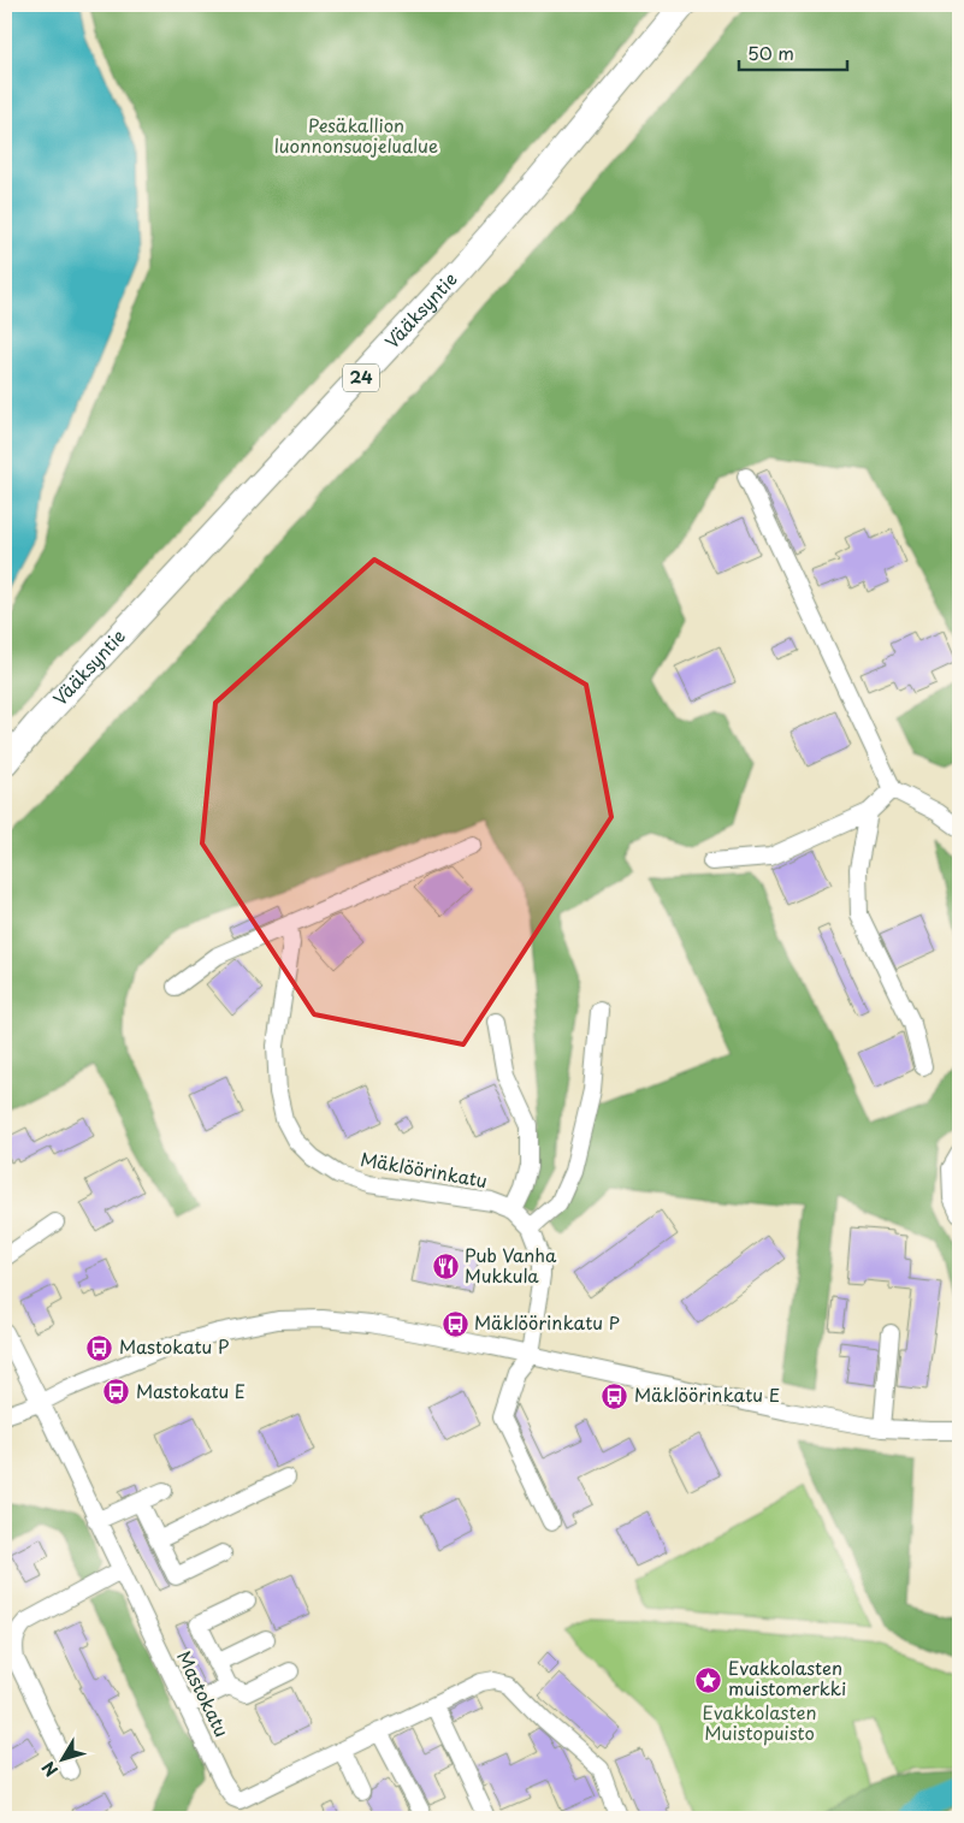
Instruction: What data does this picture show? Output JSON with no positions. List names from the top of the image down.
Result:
{
  "streets": {
    "highway": ["Vääksyntie", "24"],
    "street": ["Mäklöörinkatu", "Mastokatu"]
  },
  "parks": ["Pesäkallion luonnonsuojelualue", "Evakkolasten Muistopuisto"],
  "places": {
    "restaurant": ["Pub Vanha Mukkula"],
    "bus stop": [
      "Mäklöörinkatu P",
      "Mastokatu P",
      "Mastokatu E",
      "Mäklöörinkatu E"
    ],
    "place": ["Evakkolasten muistomerkki"]
  },
  "scale_bar": "50 m",
  "north": "bottom left"
}
